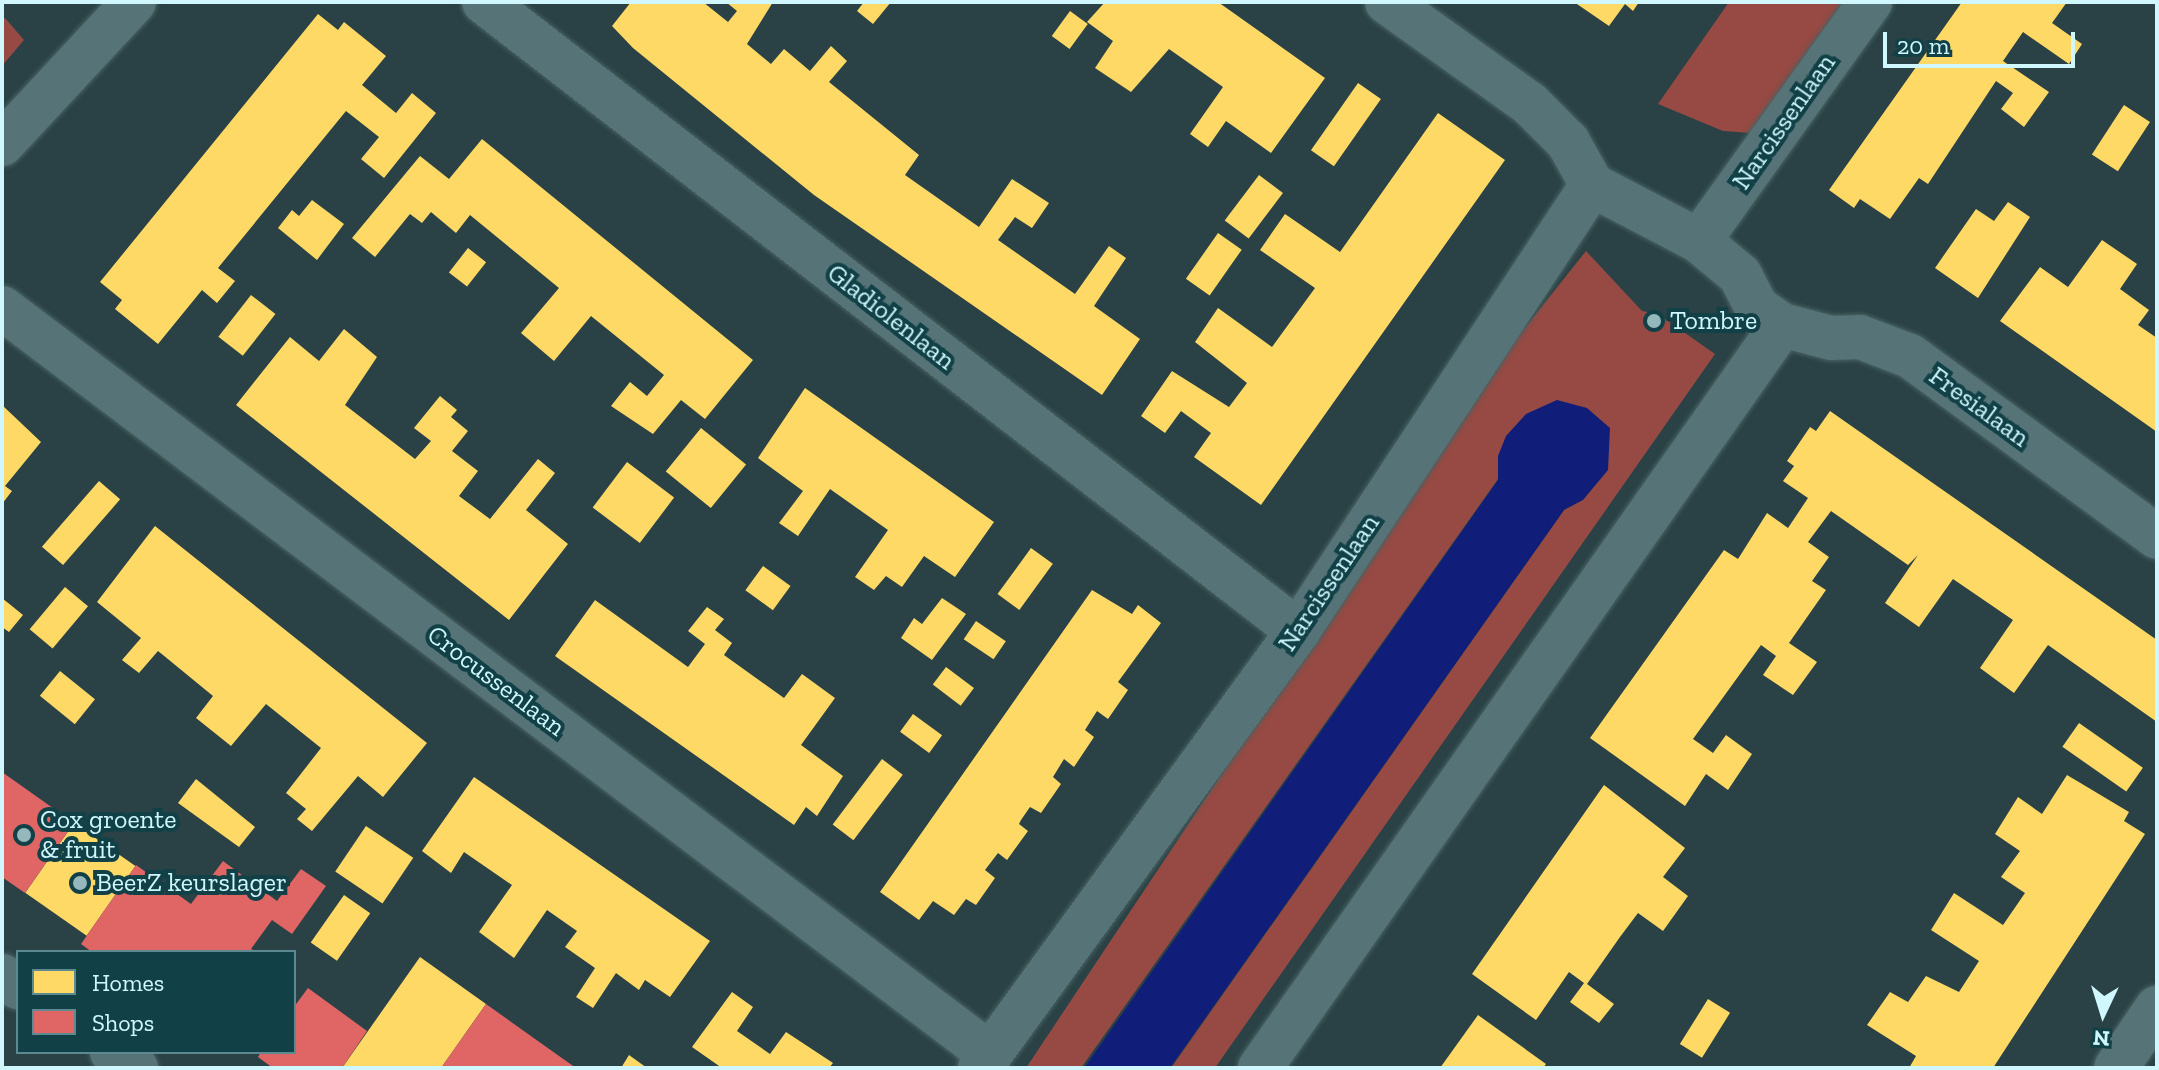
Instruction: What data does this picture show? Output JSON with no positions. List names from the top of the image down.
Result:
{
  "streets": {
    "street": [
      "Narcissenlaan",
      "Gladiolenlaan",
      "Fresialaan",
      "Crocussenlaan"
    ]
  },
  "crossings": [
    ["Narcissenlaan", "Gladiolenlaan"],
    ["Narcissenlaan", "Crocussenlaan"]
  ],
  "places": ["Tombre", "Cox groente & fruit", "BeerZ keurslager"],
  "legend": ["Homes", "Shops"],
  "scale_bar": "20 m",
  "north": "bottom"
}
